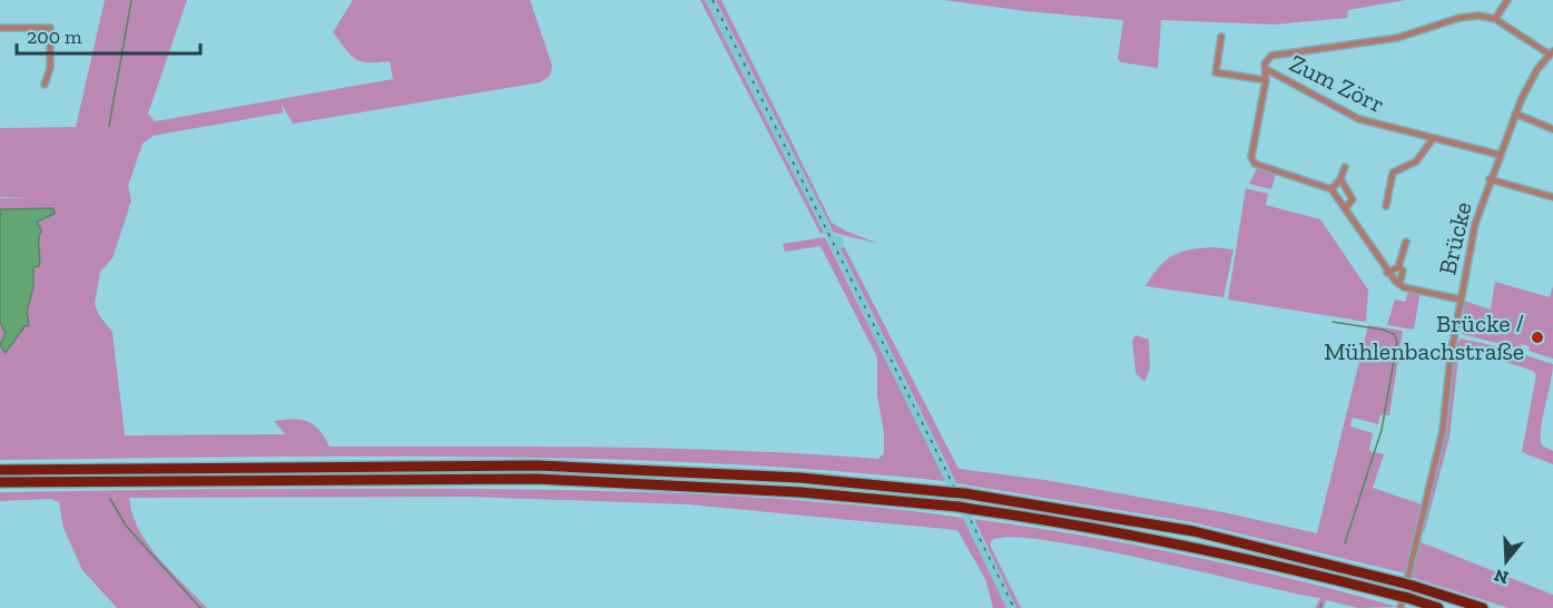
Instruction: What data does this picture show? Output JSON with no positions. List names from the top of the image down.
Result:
{
  "streets": {
    "street": ["Zum Zörr", "Brücke"]
  },
  "crossings": [
    ["Zum Zörr", "Brücke"]
  ],
  "places": ["Brücke / Mühlenbachstraße"],
  "scale_bar": "200 m",
  "north": "bottom"
}
